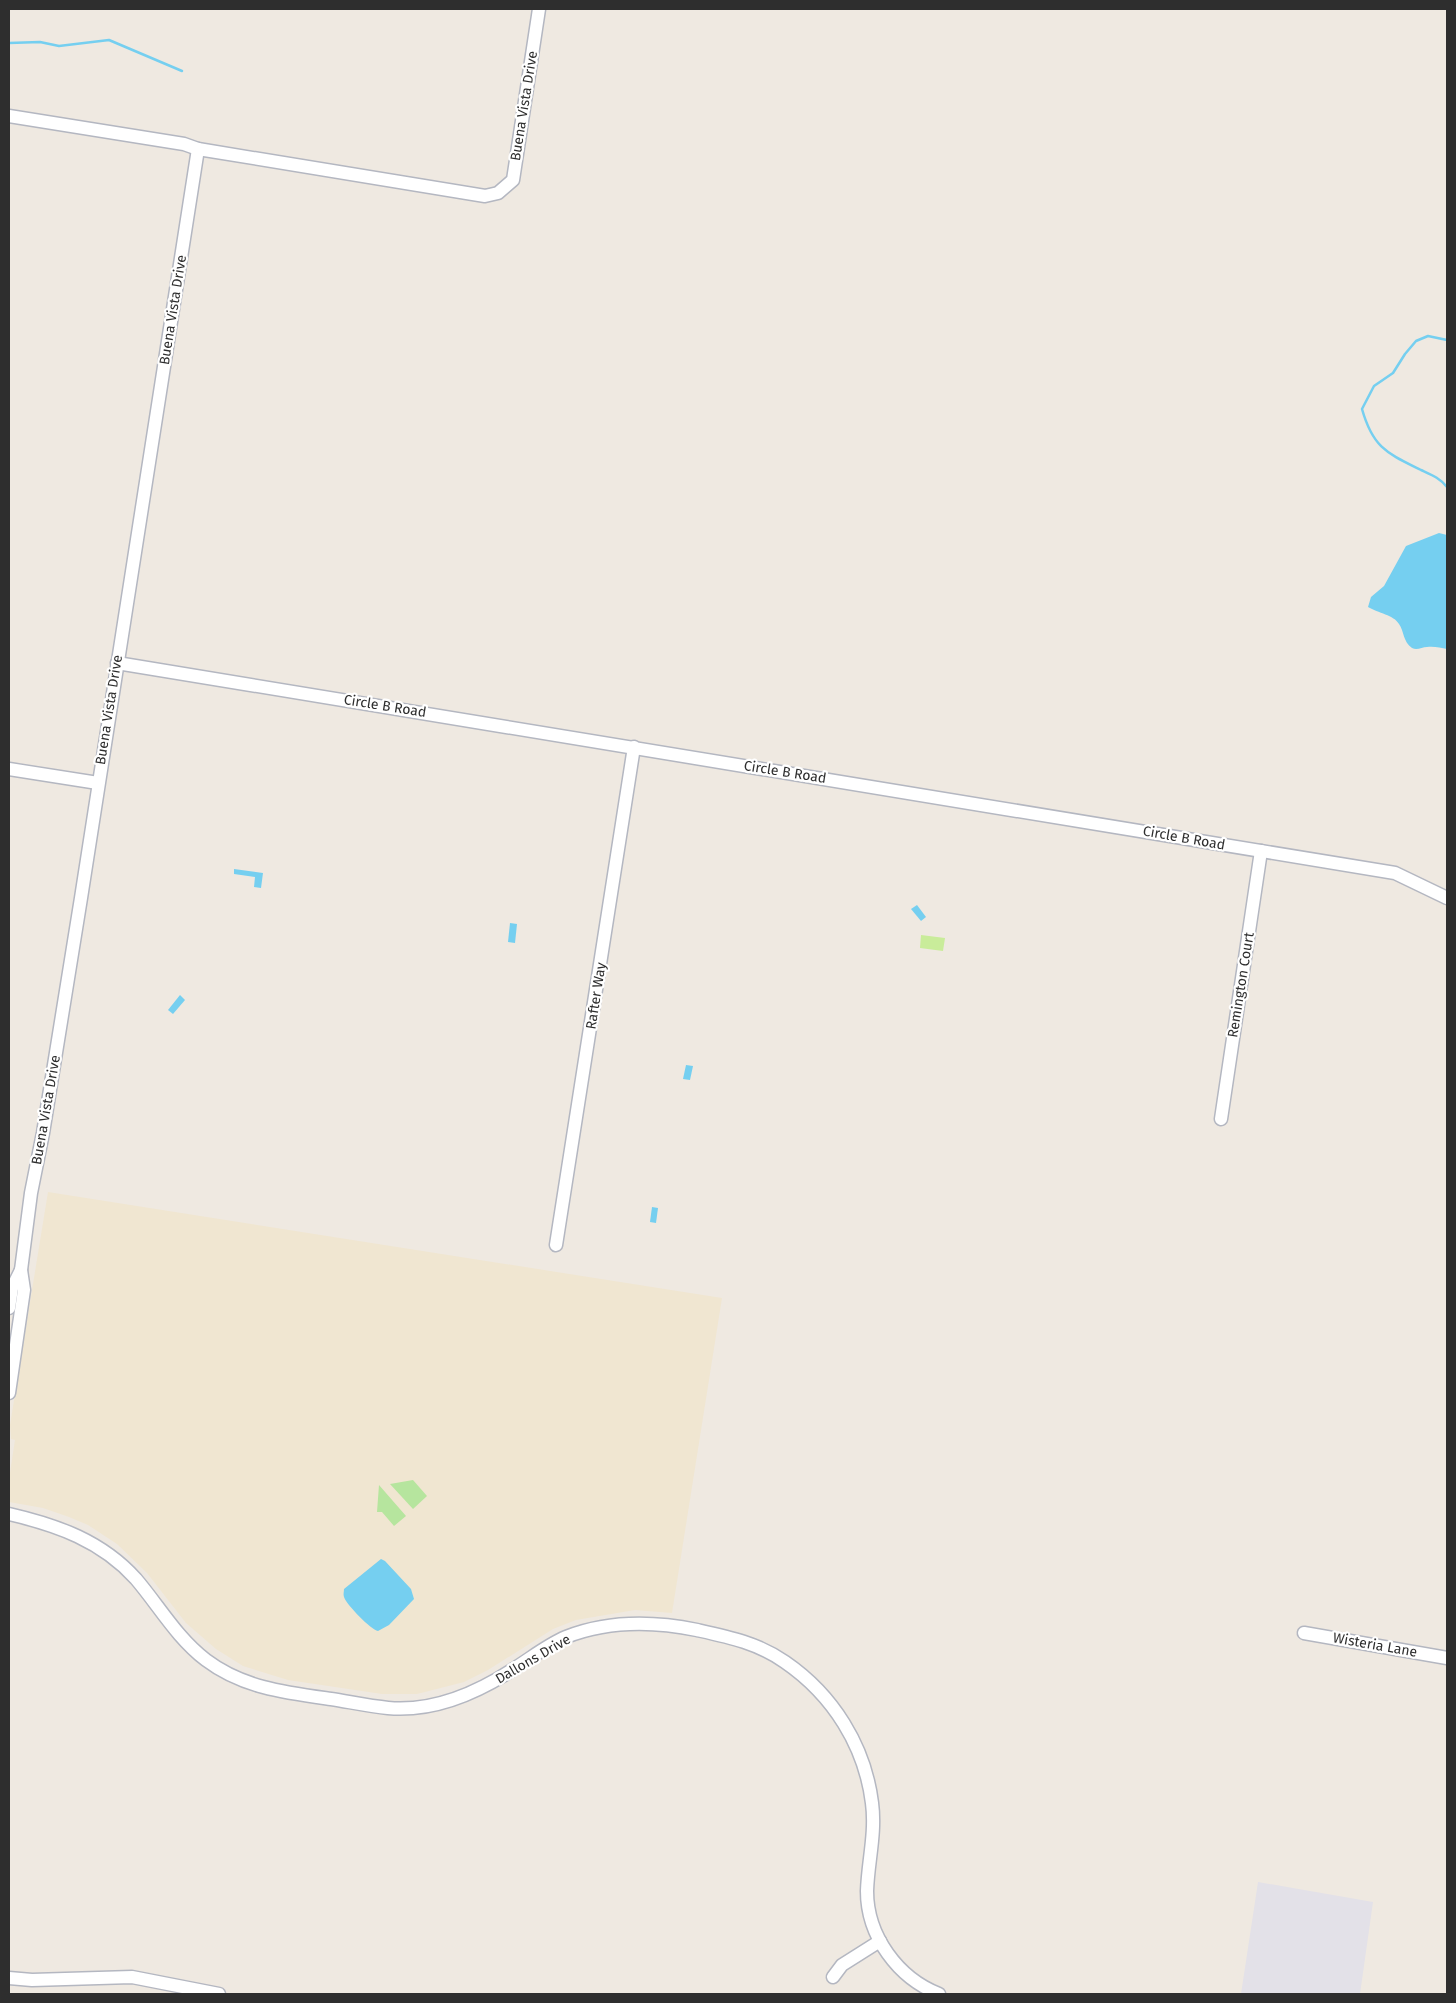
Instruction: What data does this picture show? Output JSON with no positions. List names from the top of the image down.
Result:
{
  "streets": {
    "street": [
      "Buena Vista Drive",
      "Circle B Road",
      "Remington Court",
      "Rafter Way",
      "Wisteria Lane",
      "Dallons Drive"
    ]
  },
  "crossings": [
    ["Buena Vista Drive", "Circle B Road"],
    ["Circle B Road", "Remington Court"],
    ["Circle B Road", "Rafter Way"]
  ]
}
